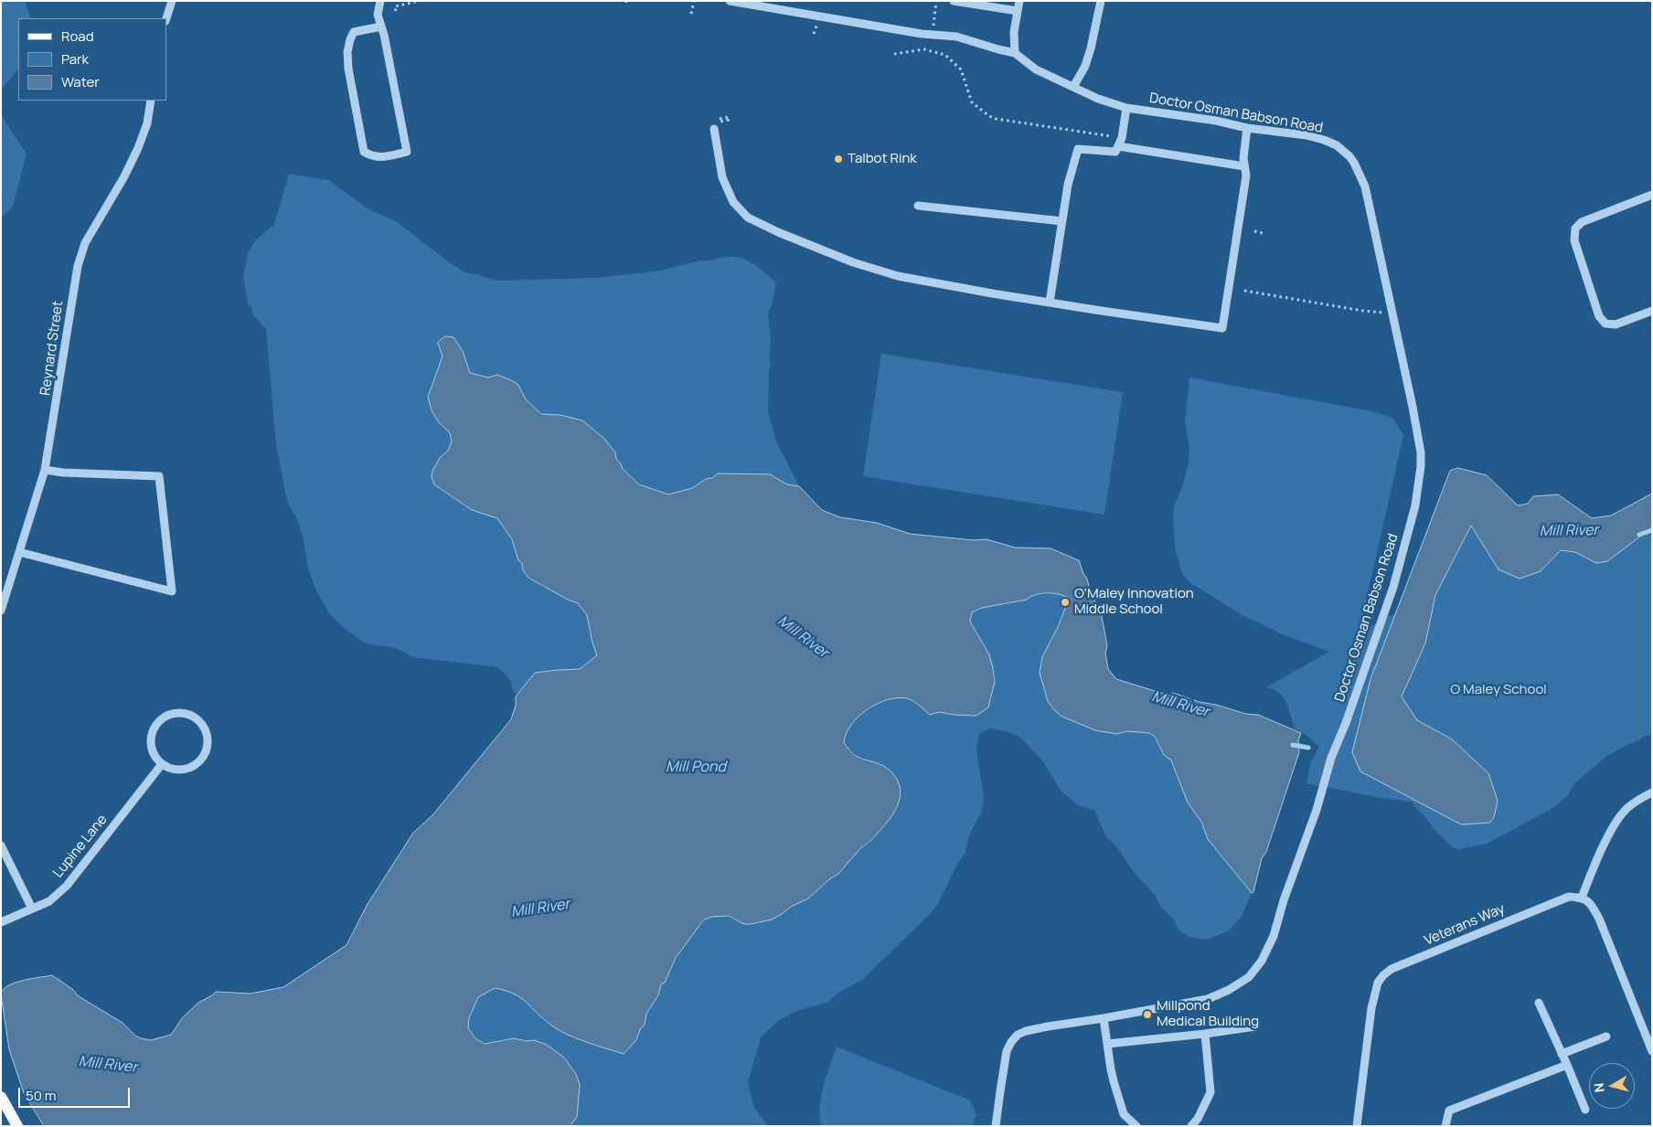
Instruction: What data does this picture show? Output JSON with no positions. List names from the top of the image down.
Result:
{
  "streets": {
    "street": [
      "Doctor Osman Babson Road",
      "Reynard Street",
      "Lupine Lane",
      "Veterans Way"
    ]
  },
  "water": ["Mill River", "Mill Pond"],
  "parks": ["O Maley School"],
  "places": ["Talbot Rink", "O'Maley Innovation Middle School", "Millpond Medical Building"],
  "legend": ["Road", "Park", "Water"],
  "scale_bar": "50 m",
  "north": "left"
}
